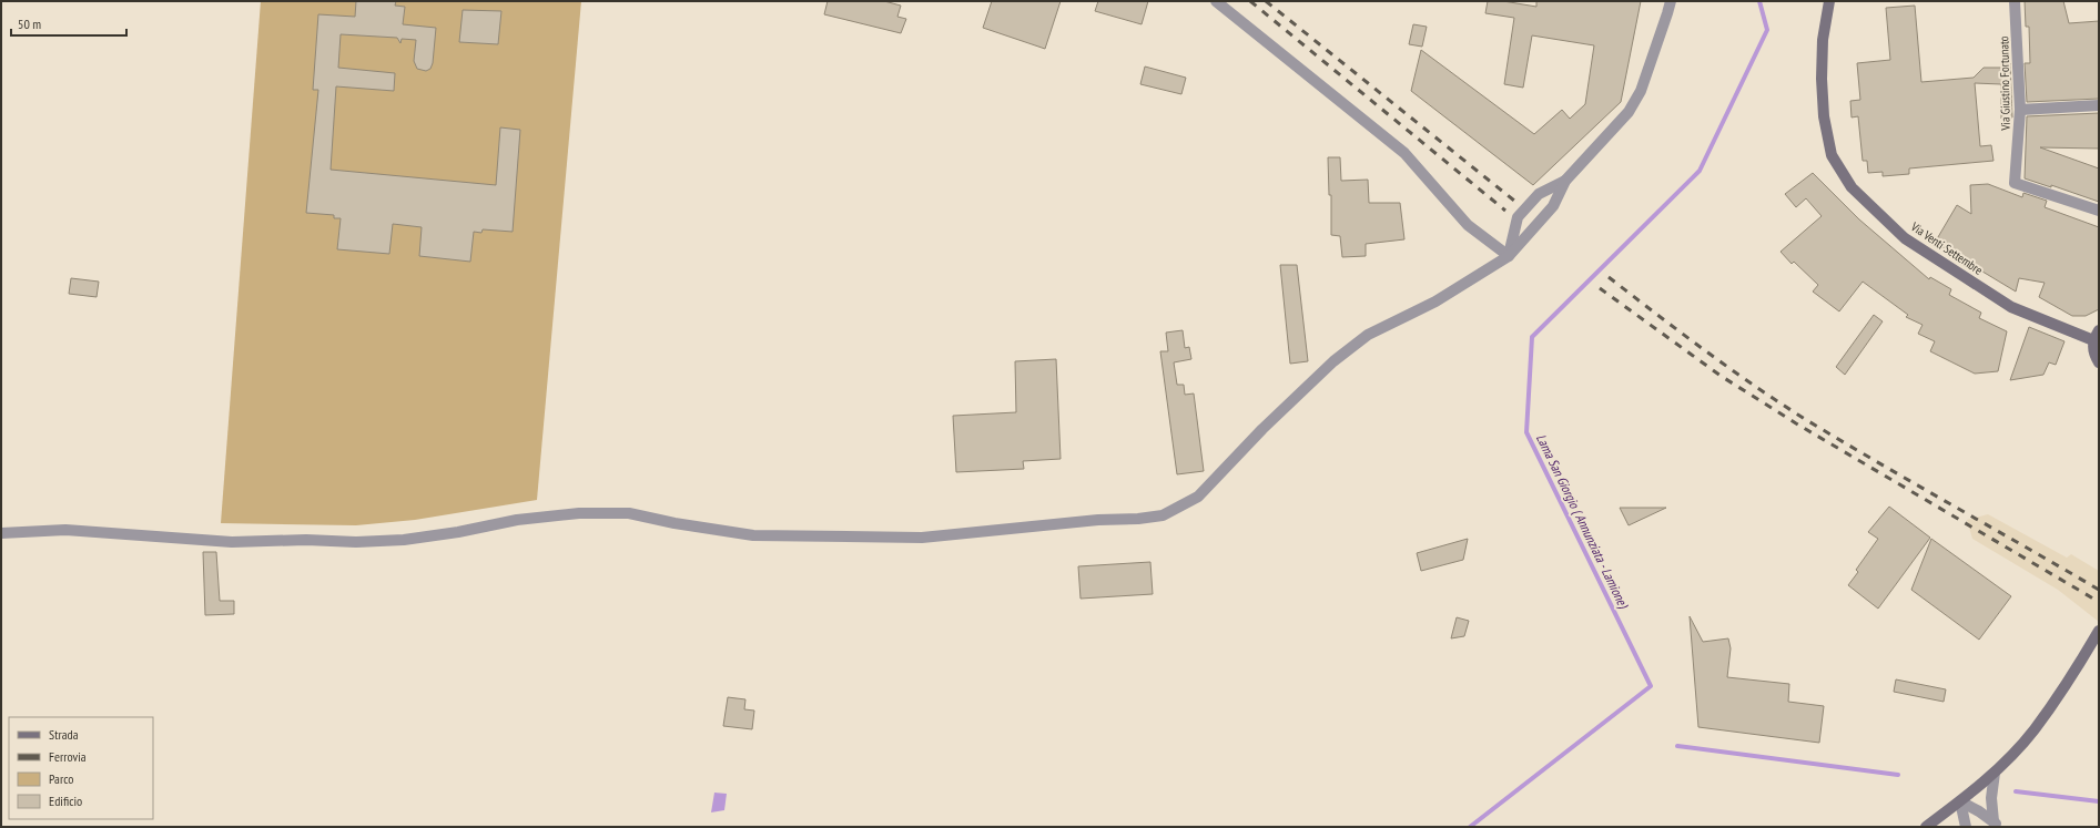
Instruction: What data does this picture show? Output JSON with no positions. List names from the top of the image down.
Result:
{
  "streets": {
    "main road": ["Via Venti Settembre"],
    "street": ["Via Giustino Fortunato"]
  },
  "water": ["Lama San Giorgio ( Annunziata - Lamione)"],
  "legend": [
    "Strada",
    "Ferrovia",
    "Parco",
    "Edificio"
  ],
  "scale_bar": "50 m"
}
